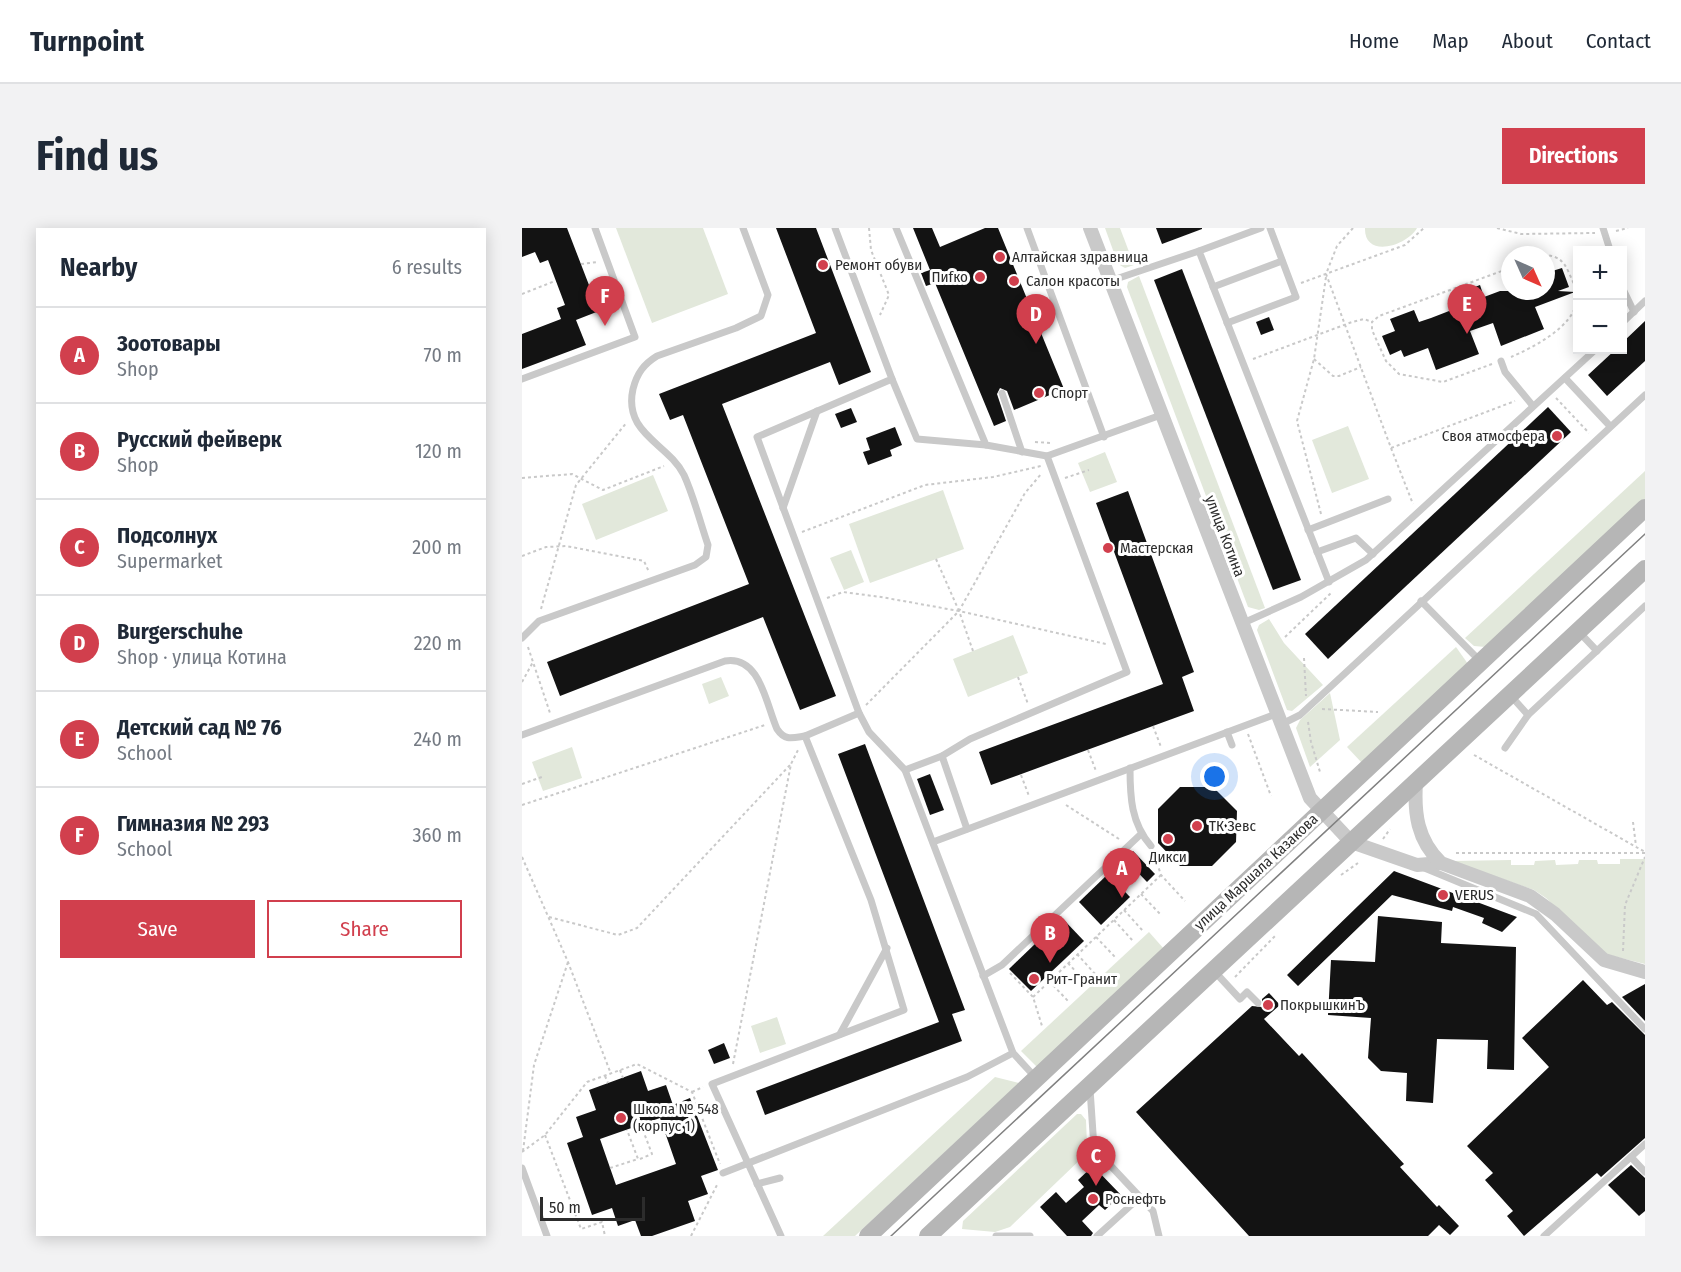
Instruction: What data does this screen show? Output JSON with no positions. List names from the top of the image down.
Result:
{
  "streets": {
    "main road": ["улица Маршала Казакова"],
    "street": ["улица Котина"]
  },
  "crossings": [
    ["улица Котина", "улица Маршала Казакова"]
  ],
  "places": [
    "Алтайская здравница",
    "Ремонт обуви",
    "Пиfко",
    "Салон красоты",
    "Спорт",
    "Своя атмосфера",
    "Мастерская",
    "ТК Зевс",
    "Дикси",
    "VERUS",
    "Рит-Гранит",
    "ПокрышкинЪ",
    "Школа № 548 (корпус 1)",
    "Роснефть"
  ],
  "scale_bar": "50 m",
  "north": "bottom right",
  "page": {
    "header": "Turnpoint",
    "nav": [
      "Home",
      "Map",
      "About",
      "Contact"
    ],
    "buttons": [
      "Directions",
      ["Save", "Share"]
    ],
    "title": "Find us",
    "heading": ["Nearby", "6 results"],
    "map_buttons": ["+", "−"],
    "pins": [
      "F",
      "E",
      "D",
      "A",
      "B",
      "C"
    ],
    "list": [
      {
        "mark": "A",
        "name": "Зоотовары",
        "note": "Shop",
        "value": "70 m"
      },
      {
        "mark": "B",
        "name": "Русский фейверк",
        "note": "Shop",
        "value": "120 m"
      },
      {
        "mark": "C",
        "name": "Подсолнух",
        "note": "Supermarket",
        "value": "200 m"
      },
      {
        "mark": "D",
        "name": "Burgerschuhe",
        "note": "Shop · улица Котина",
        "value": "220 m"
      },
      {
        "mark": "E",
        "name": "Детский сад № 76",
        "note": "School",
        "value": "240 m"
      },
      {
        "mark": "F",
        "name": "Гимназия № 293",
        "note": "School",
        "value": "360 m"
      }
    ],
    "scale": "50 m"
  }
}
